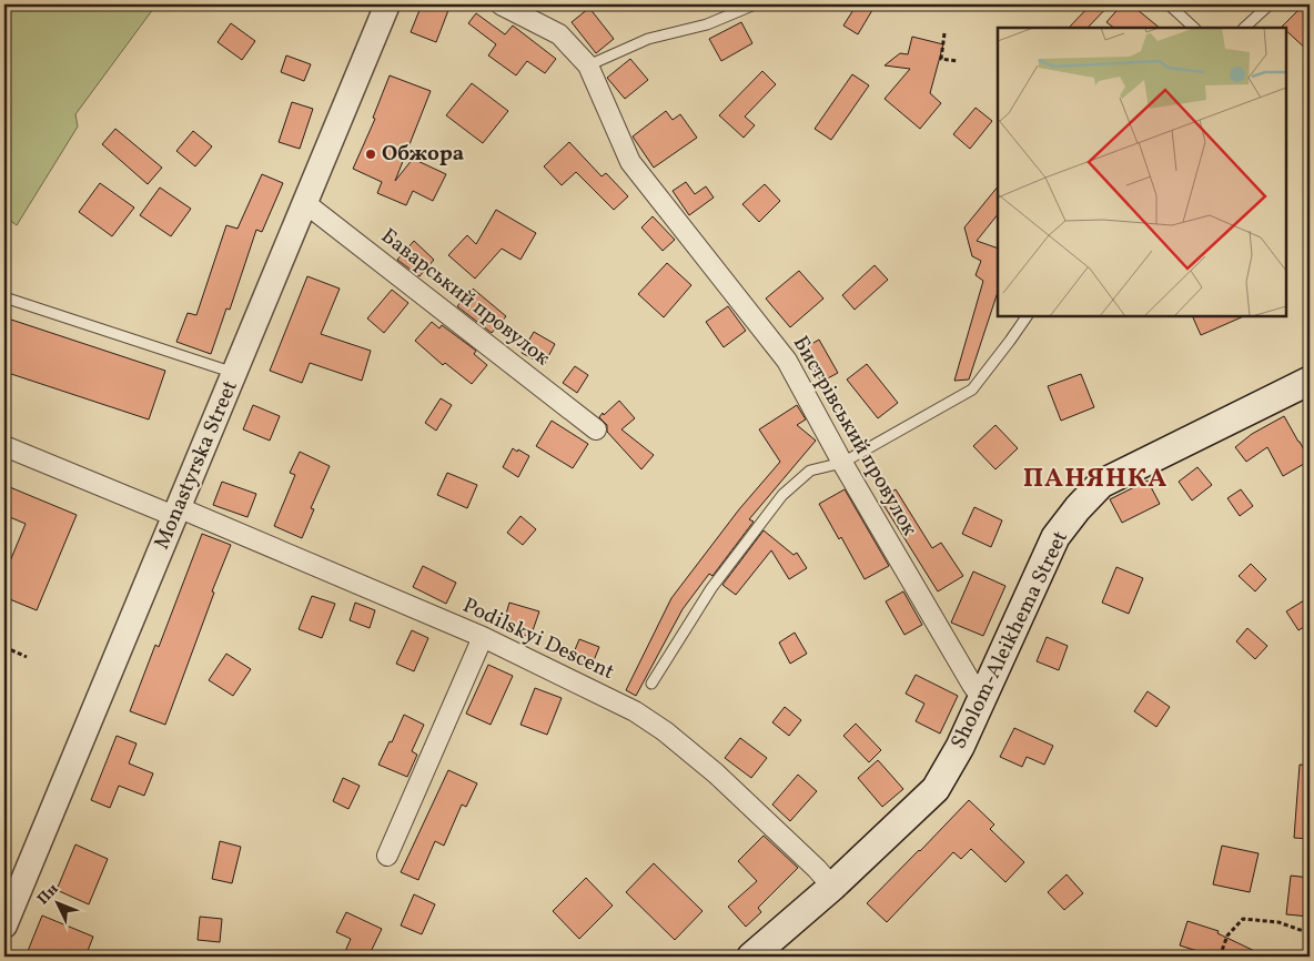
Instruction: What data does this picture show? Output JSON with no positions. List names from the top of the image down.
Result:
{
  "streets": {
    "main road": ["Sholom-Aleikhema Street"],
    "street": [
      "Баварський провулок",
      "Бистрівський провулок",
      "Monastyrska Street",
      "Podilskyi Descent"
    ]
  },
  "crossings": [
    ["Баварський провулок", "Monastyrska Street"],
    ["Бистрівський провулок", "Sholom-Aleikhema Street"],
    ["Monastyrska Street", "Podilskyi Descent"],
    ["Podilskyi Descent", "Sholom-Aleikhema Street"]
  ],
  "districts": ["ПАНЯНКА"],
  "places": ["Обжора"],
  "north": "top left"
}
